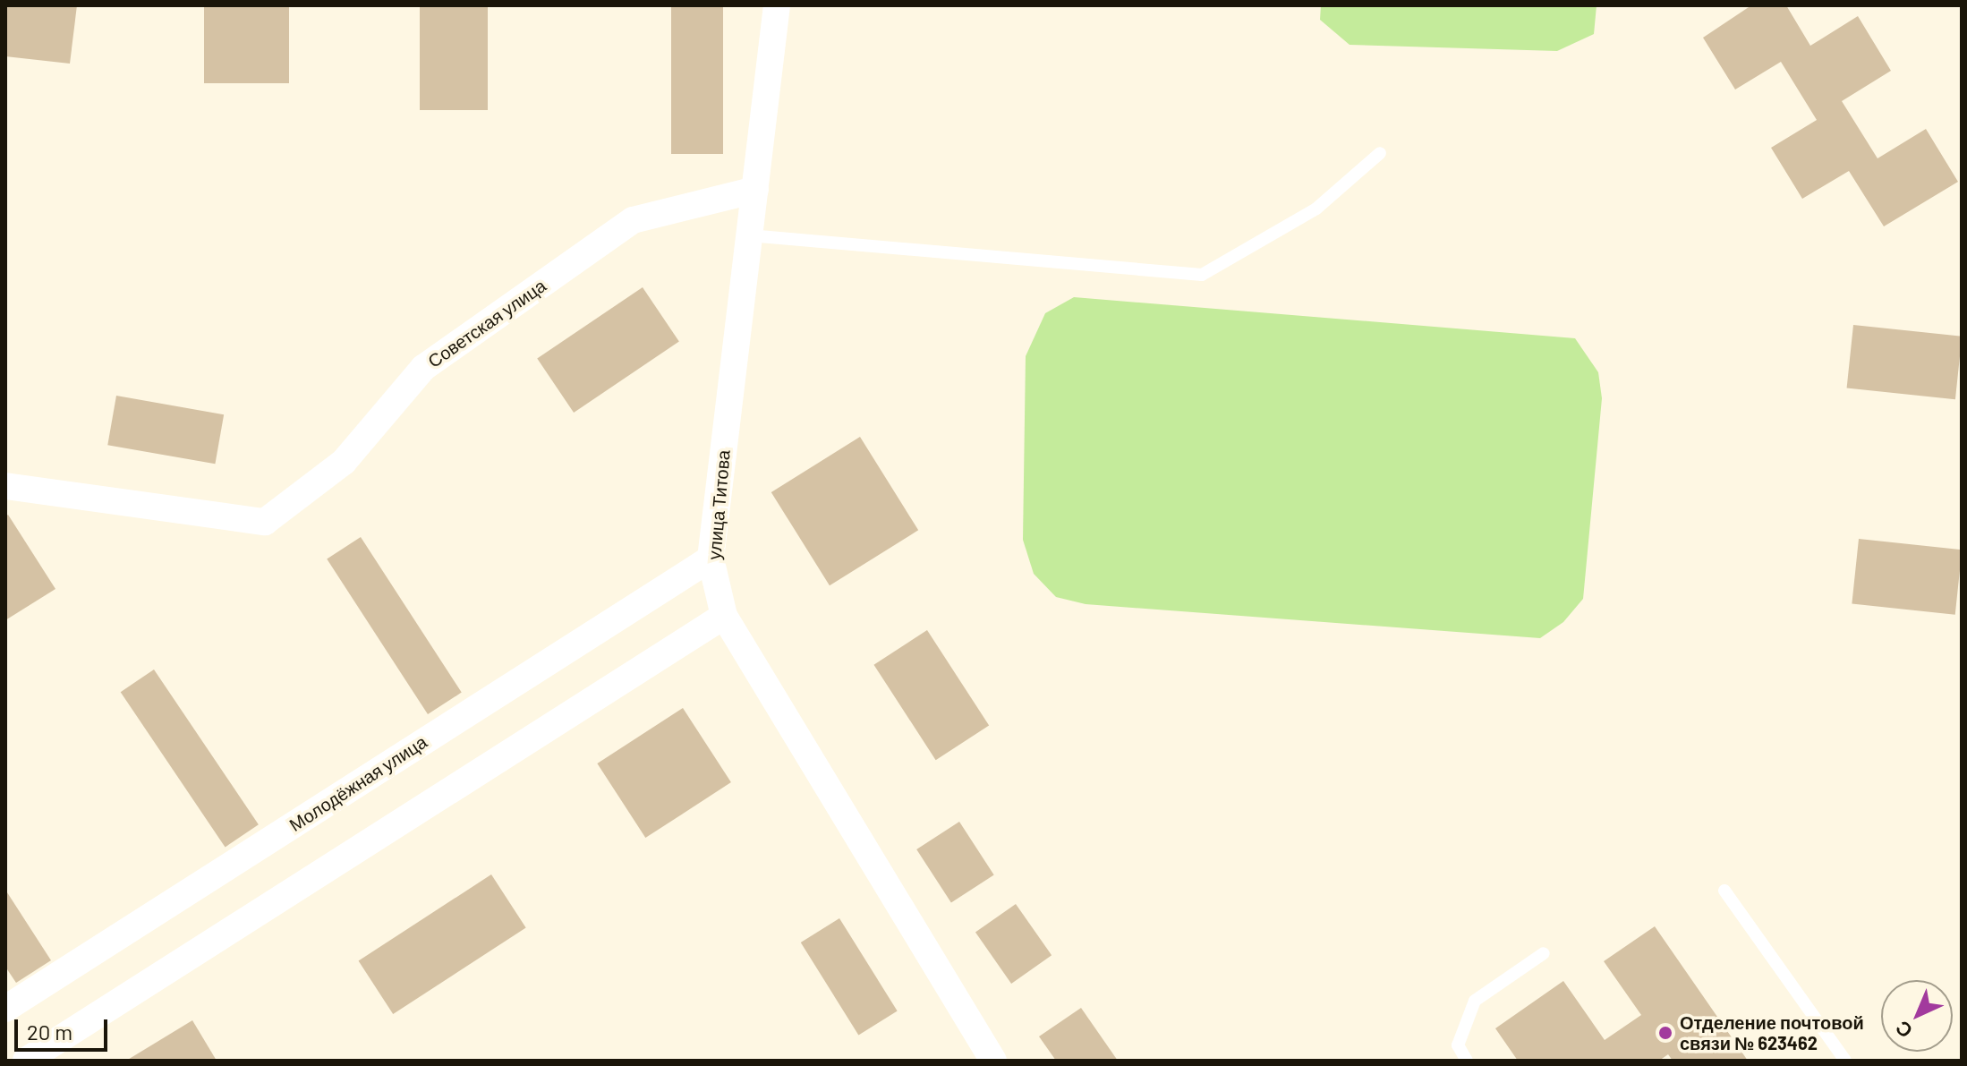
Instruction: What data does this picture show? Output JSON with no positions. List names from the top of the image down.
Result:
{
  "streets": {
    "street": ["Советская улица", "улица Титова", "Молодёжная улица"]
  },
  "crossings": [
    ["Советская улица", "улица Титова"],
    ["улица Титова", "Молодёжная улица"]
  ],
  "places": ["Отделение почтовой связи № 623462"],
  "scale_bar": "20 m",
  "north": "bottom left"
}
